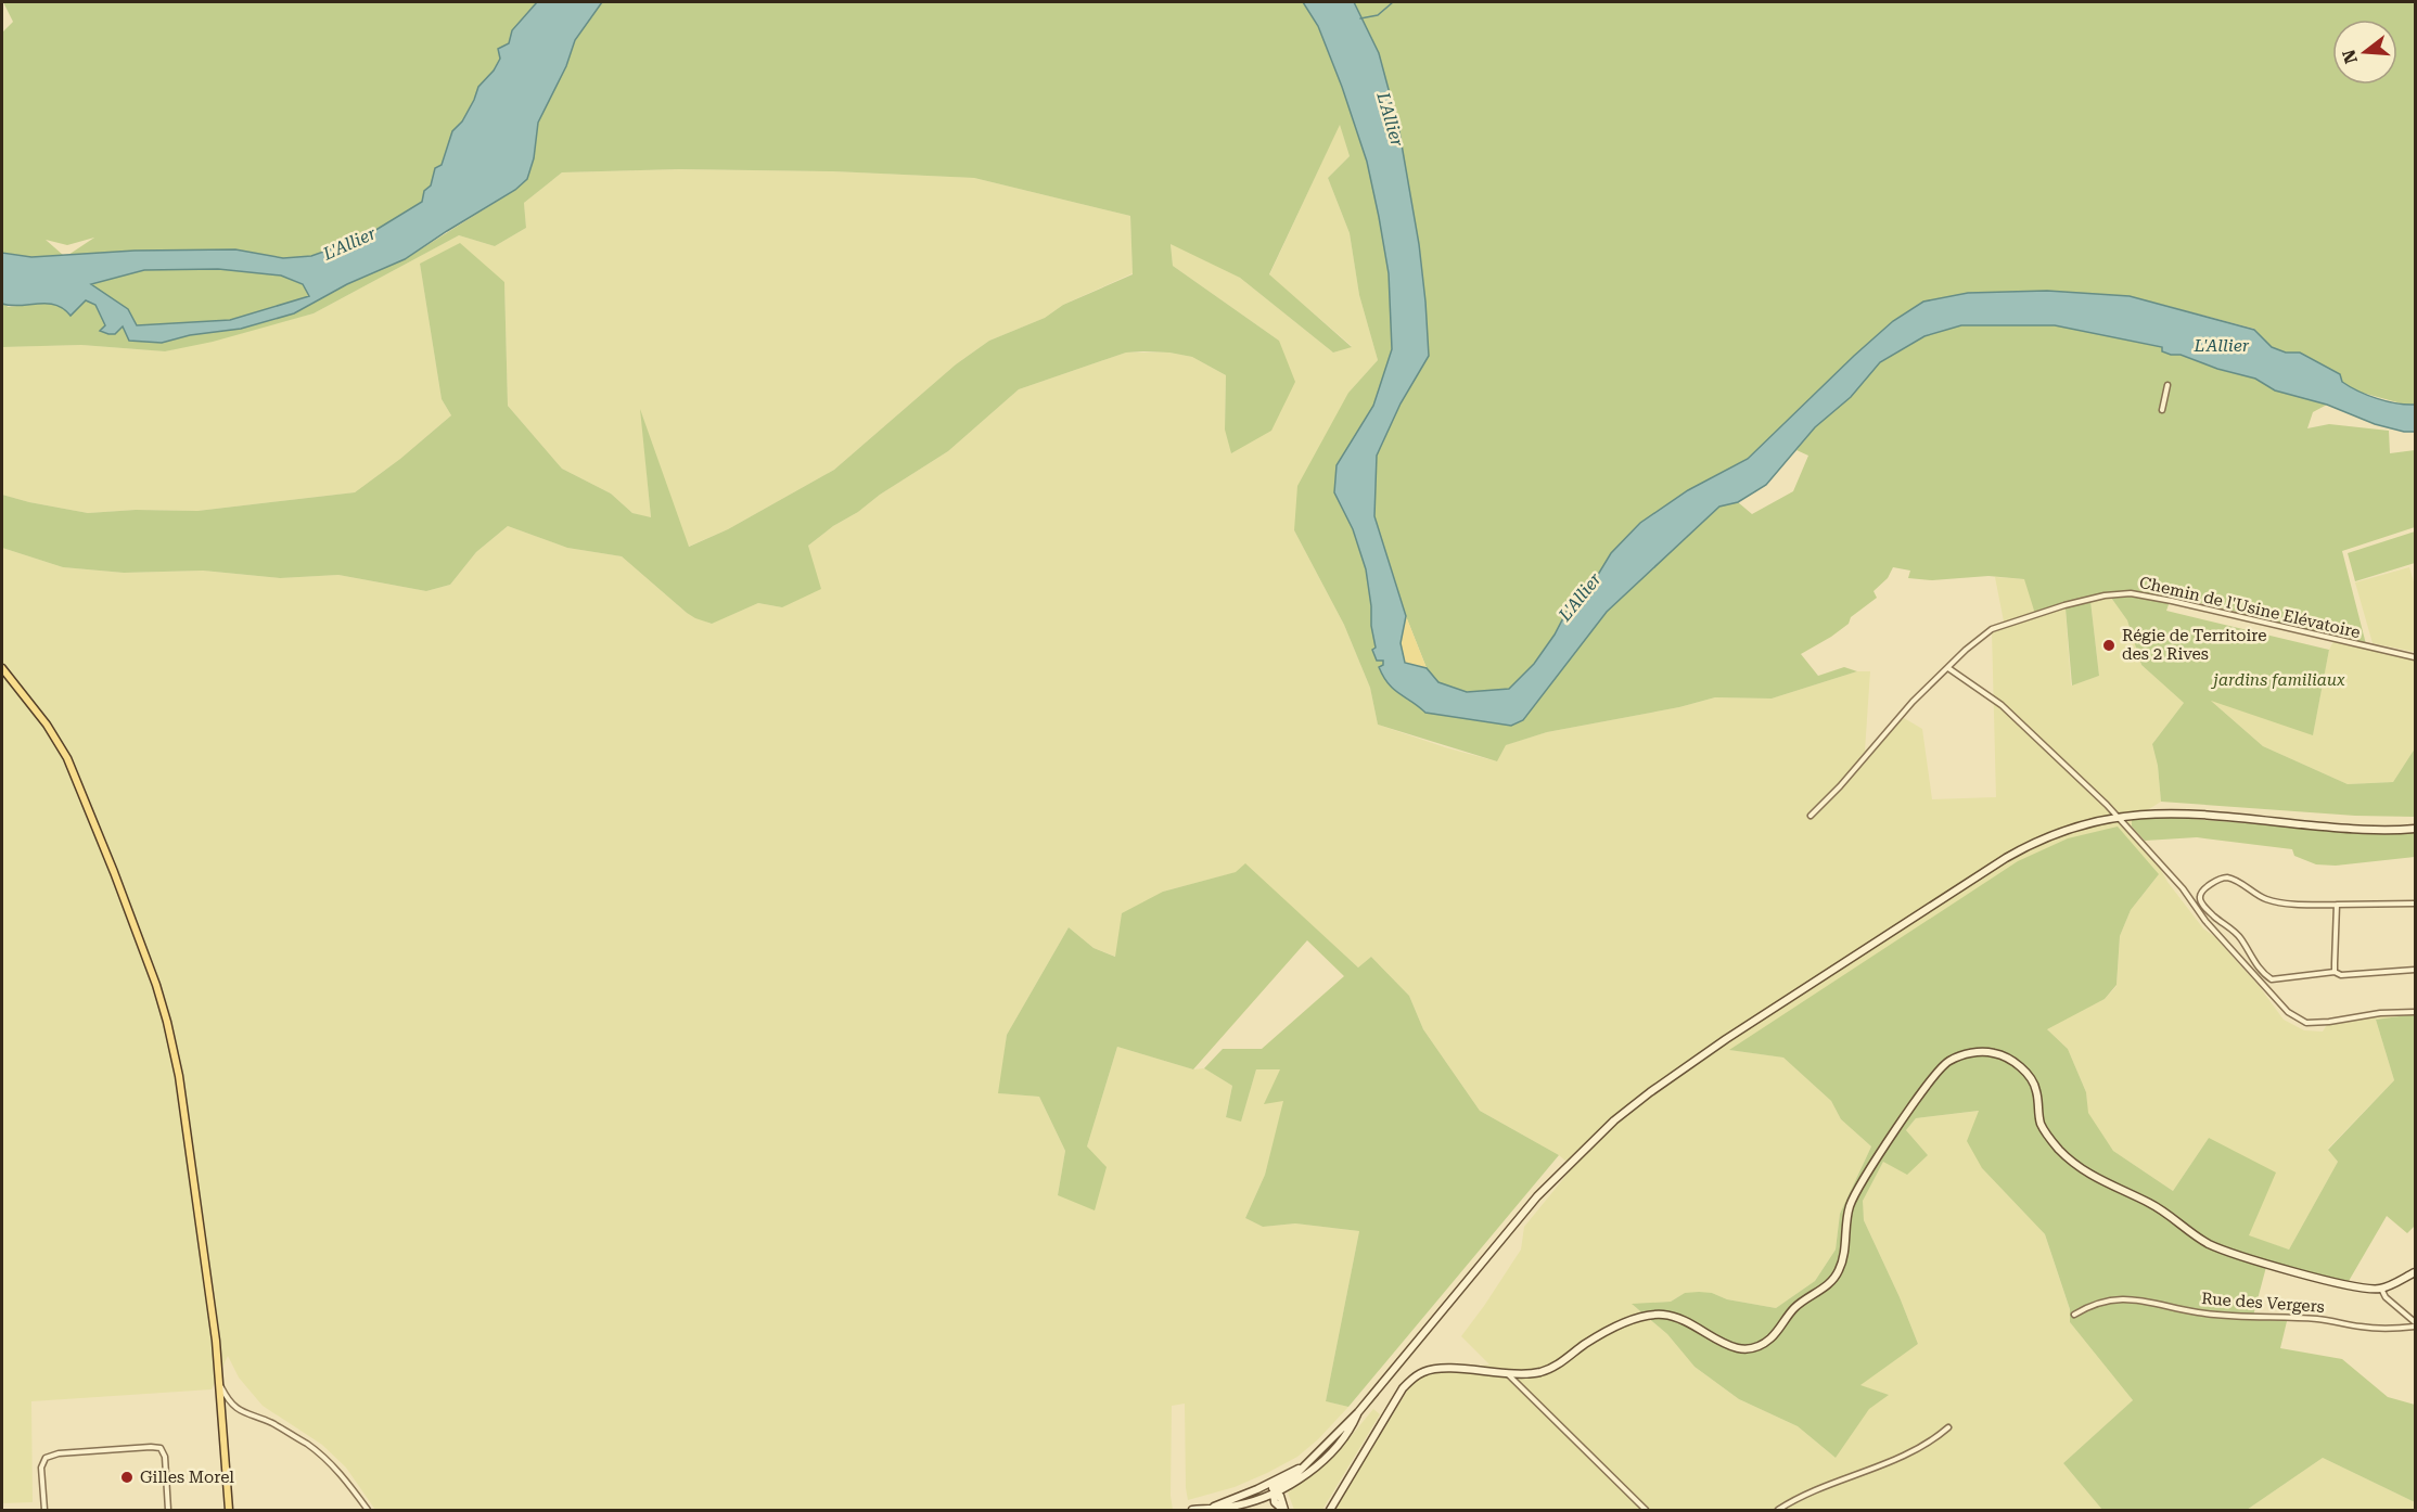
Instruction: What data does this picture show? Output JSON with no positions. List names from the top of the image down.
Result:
{
  "streets": {
    "street": ["Chemin de l'Usine Elévatoire", "Rue des Vergers"]
  },
  "water": ["L'Allier"],
  "parks": ["jardins familiaux"],
  "places": ["Régie de Territoire des 2 Rives", "Gilles Morel"],
  "north": "left"
}
